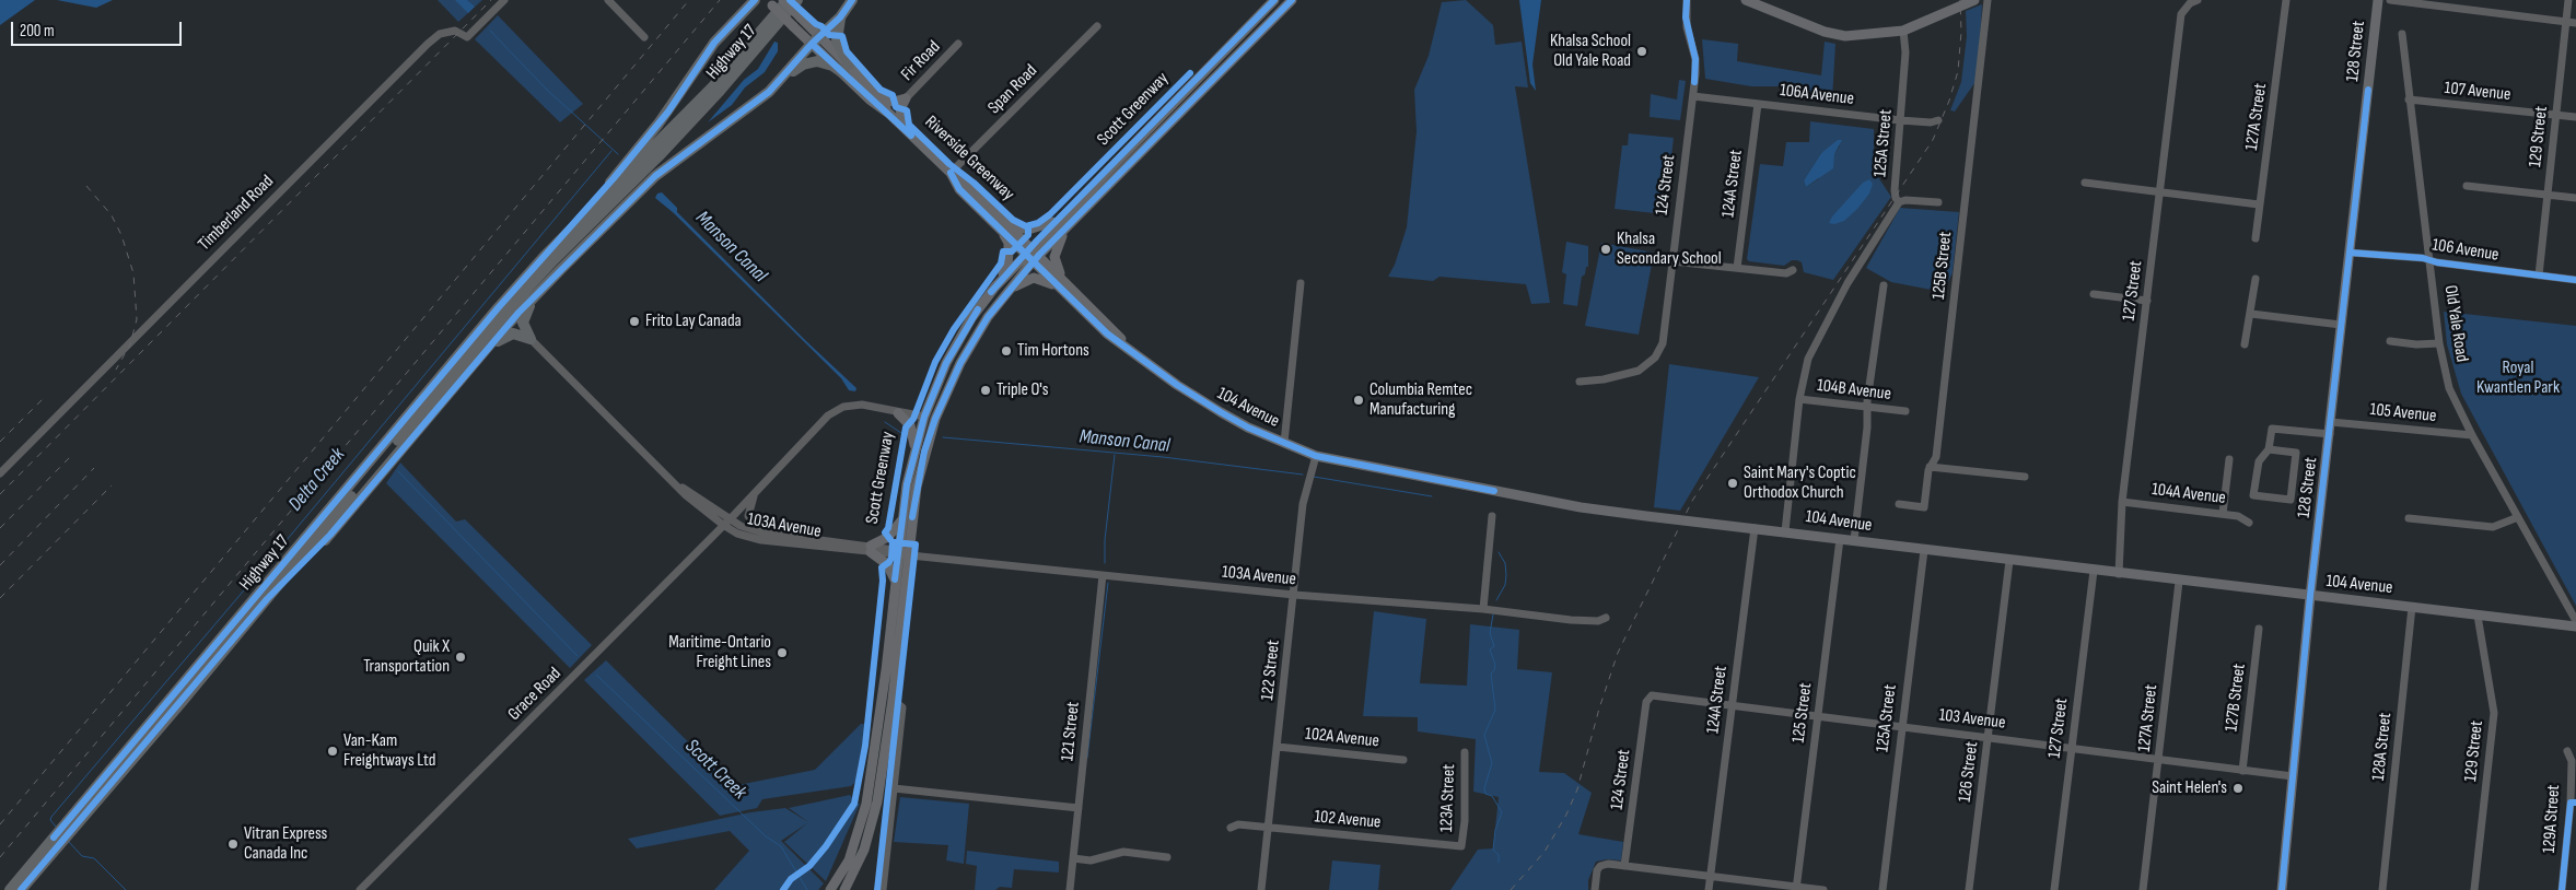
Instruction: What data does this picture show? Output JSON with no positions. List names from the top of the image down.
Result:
{
  "streets": {
    "highway": ["Highway 17"],
    "main road": ["128 Street", "104 Avenue"],
    "street": [
      "Fir Road",
      "Span Road",
      "107 Avenue",
      "106A Avenue",
      "127A Street",
      "129 Street",
      "125A Street",
      "124A Street",
      "124 Street",
      "Timberland Road",
      "106 Avenue",
      "125B Street",
      "127 Street",
      "Old Yale Road",
      "104B Avenue",
      "105 Avenue",
      "104A Avenue",
      "103A Avenue",
      "122 Street",
      "Grace Road",
      "127B Street",
      "125 Street",
      "103 Avenue",
      "121 Street",
      "102A Avenue",
      "128A Street",
      "126 Street",
      "123A Street",
      "129A Street",
      "102 Avenue"
    ],
    "cycle path": ["Scott Greenway"]
  },
  "crossings": [
    ["128 Street", "106 Avenue"],
    ["128 Street", "104 Avenue"],
    ["128 Street", "105 Avenue"],
    ["128 Street", "103 Avenue"],
    ["Span Road", "104 Avenue"],
    ["107 Avenue", "129 Street"],
    ["107 Avenue", "Old Yale Road"],
    ["106A Avenue", "125A Street"],
    ["106A Avenue", "124A Street"],
    ["106A Avenue", "124 Street"],
    ["127A Street", "104 Avenue"],
    ["127A Street", "103 Avenue"],
    ["129 Street", "106 Avenue"],
    ["129 Street", "104 Avenue"],
    ["125A Street", "104B Avenue"],
    ["125A Street", "104 Avenue"],
    ["125A Street", "103 Avenue"],
    ["124A Street", "104 Avenue"],
    ["124A Street", "103 Avenue"],
    ["124 Street", "103 Avenue"],
    ["106 Avenue", "Old Yale Road"],
    ["127 Street", "104 Avenue"],
    ["127 Street", "104A Avenue"],
    ["127 Street", "103 Avenue"],
    ["Old Yale Road", "105 Avenue"],
    ["104 Avenue", "122 Street"],
    ["104 Avenue", "125 Street"],
    ["104 Avenue", "128A Street"],
    ["104 Avenue", "126 Street"],
    ["103A Avenue", "122 Street"],
    ["103A Avenue", "Grace Road"],
    ["103A Avenue", "121 Street"],
    ["122 Street", "102A Avenue"],
    ["122 Street", "102 Avenue"],
    ["127B Street", "103 Avenue"],
    ["125 Street", "103 Avenue"],
    ["103 Avenue", "126 Street"],
    ["123A Street", "102 Avenue"]
  ],
  "water": ["Manson Canal", "Delta Creek", "Scott Creek"],
  "parks": ["Royal Kwantlen Park"],
  "places": [
    "Khalsa School Old Yale Road",
    "Khalsa Secondary School",
    "Frito Lay Canada",
    "Tim Hortons",
    "Triple O's",
    "Columbia Remtec Manufacturing",
    "Saint Mary's Coptic Orthodox Church",
    "Maritime-Ontario Freight Lines",
    "Quik X Transportation",
    "Van-Kam Freightways Ltd",
    "Saint Helen's",
    "Vitran Express Canada Inc"
  ],
  "scale_bar": "200 m"
}
